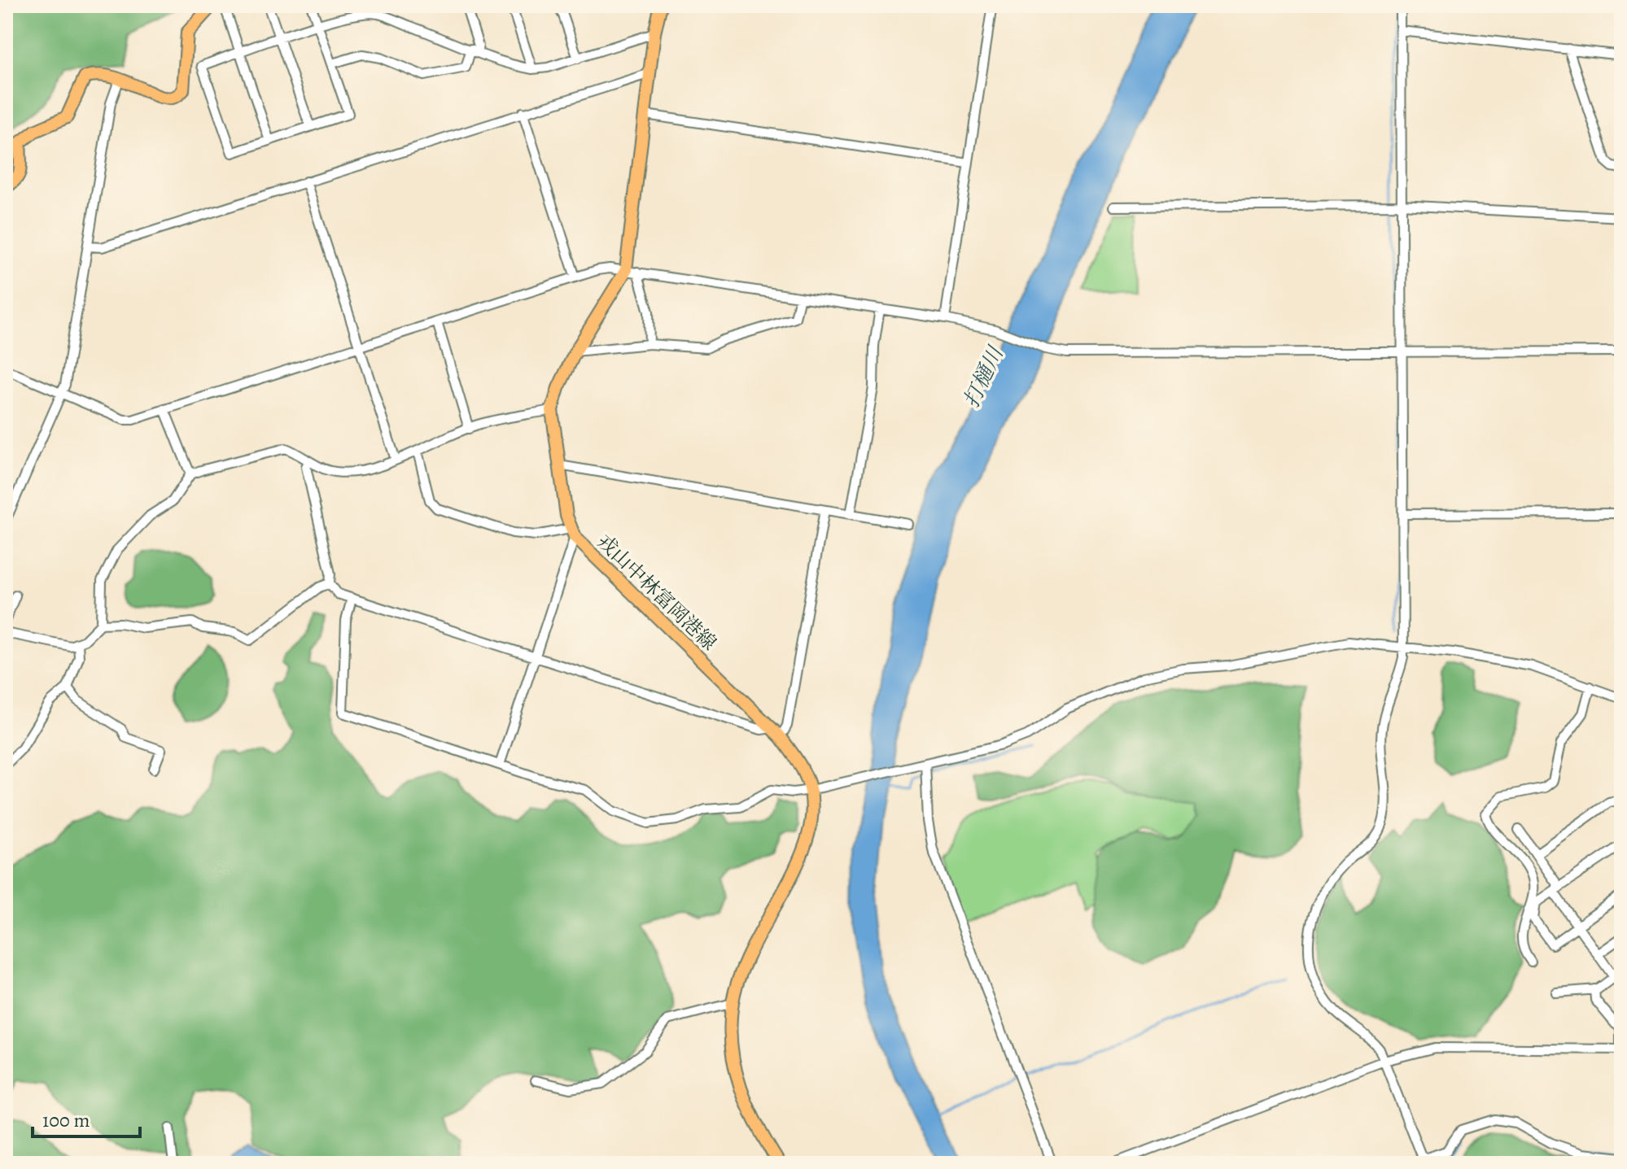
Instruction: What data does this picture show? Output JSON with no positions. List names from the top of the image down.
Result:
{
  "streets": {
    "main road": ["戎山中林富岡港線"]
  },
  "water": ["打樋川"],
  "scale_bar": "100 m"
}
